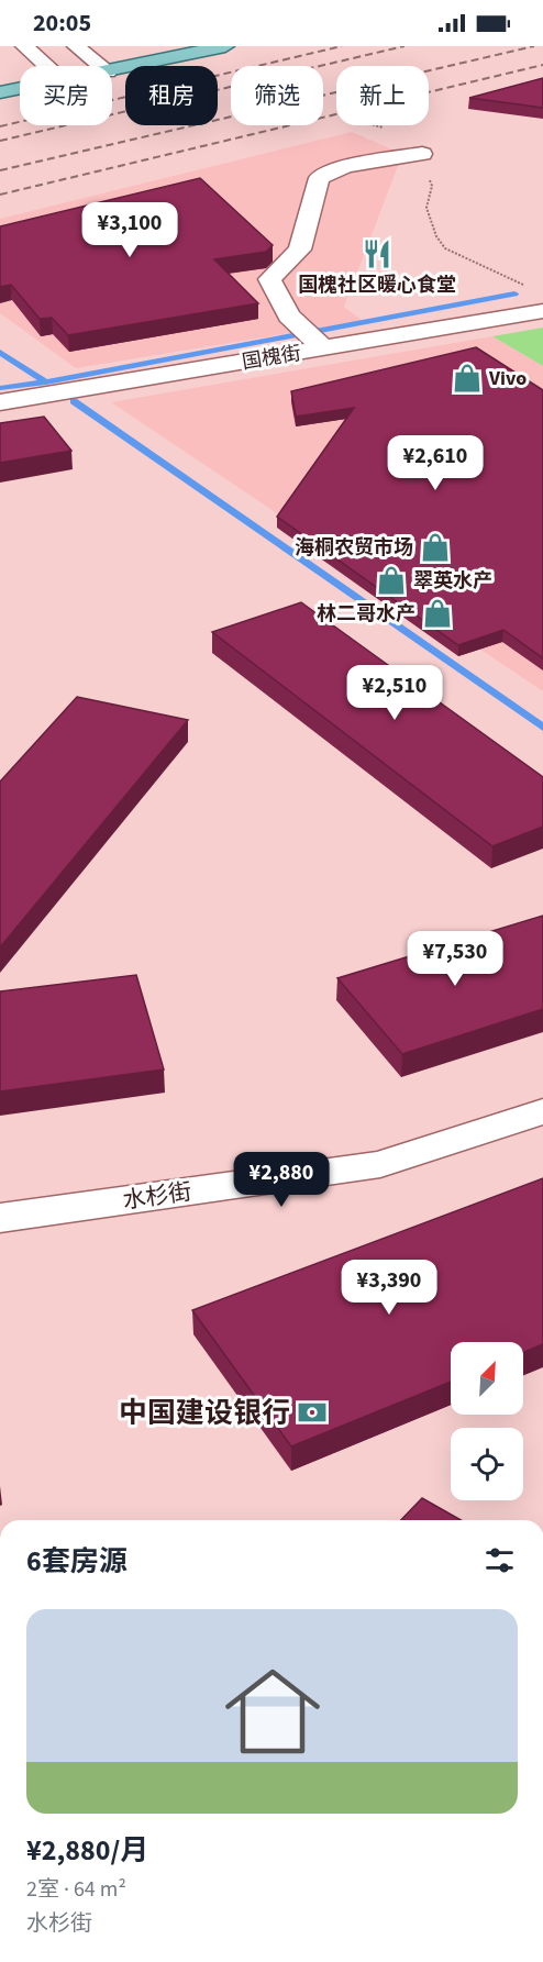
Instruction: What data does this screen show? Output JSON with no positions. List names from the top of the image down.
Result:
{
  "streets": {
    "street": ["国槐街", "水杉街"]
  },
  "places": {
    "restaurant": ["国槐社区暖心食堂"],
    "shop": [
      "Vivo",
      "海桐农贸市场",
      "翠英水产",
      "林二哥水产"
    ],
    "bank": ["中国建设银行"]
  },
  "north": "top right",
  "page": {
    "status": "20:05",
    "chip": [
      "买房",
      "租房",
      "筛选",
      "新上"
    ],
    "price": [
      "¥3,100",
      "¥2,610",
      "¥2,510",
      "¥7,530",
      "¥2,880",
      "¥3,390"
    ],
    "heading": "6套房源",
    "list": [
      {
        "name": "¥2,880/月",
        "note": "2室 · 64 m² · 水杉街"
      }
    ]
  }
}
